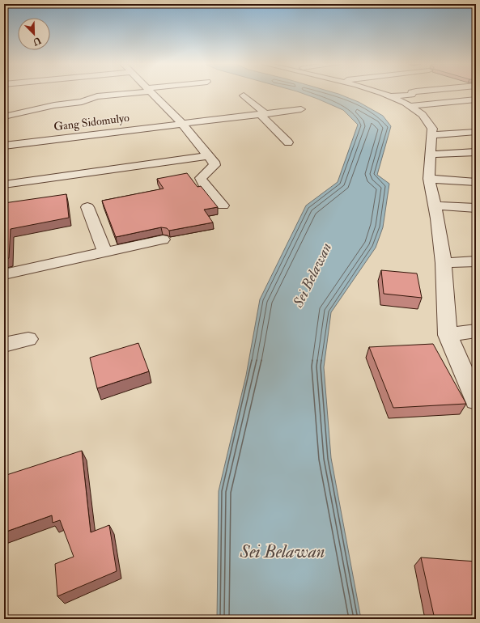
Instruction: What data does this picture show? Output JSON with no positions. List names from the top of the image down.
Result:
{
  "streets": {
    "street": ["Gang Sidomulyo"]
  },
  "water": ["Sei Belawan"],
  "north": "bottom right"
}
